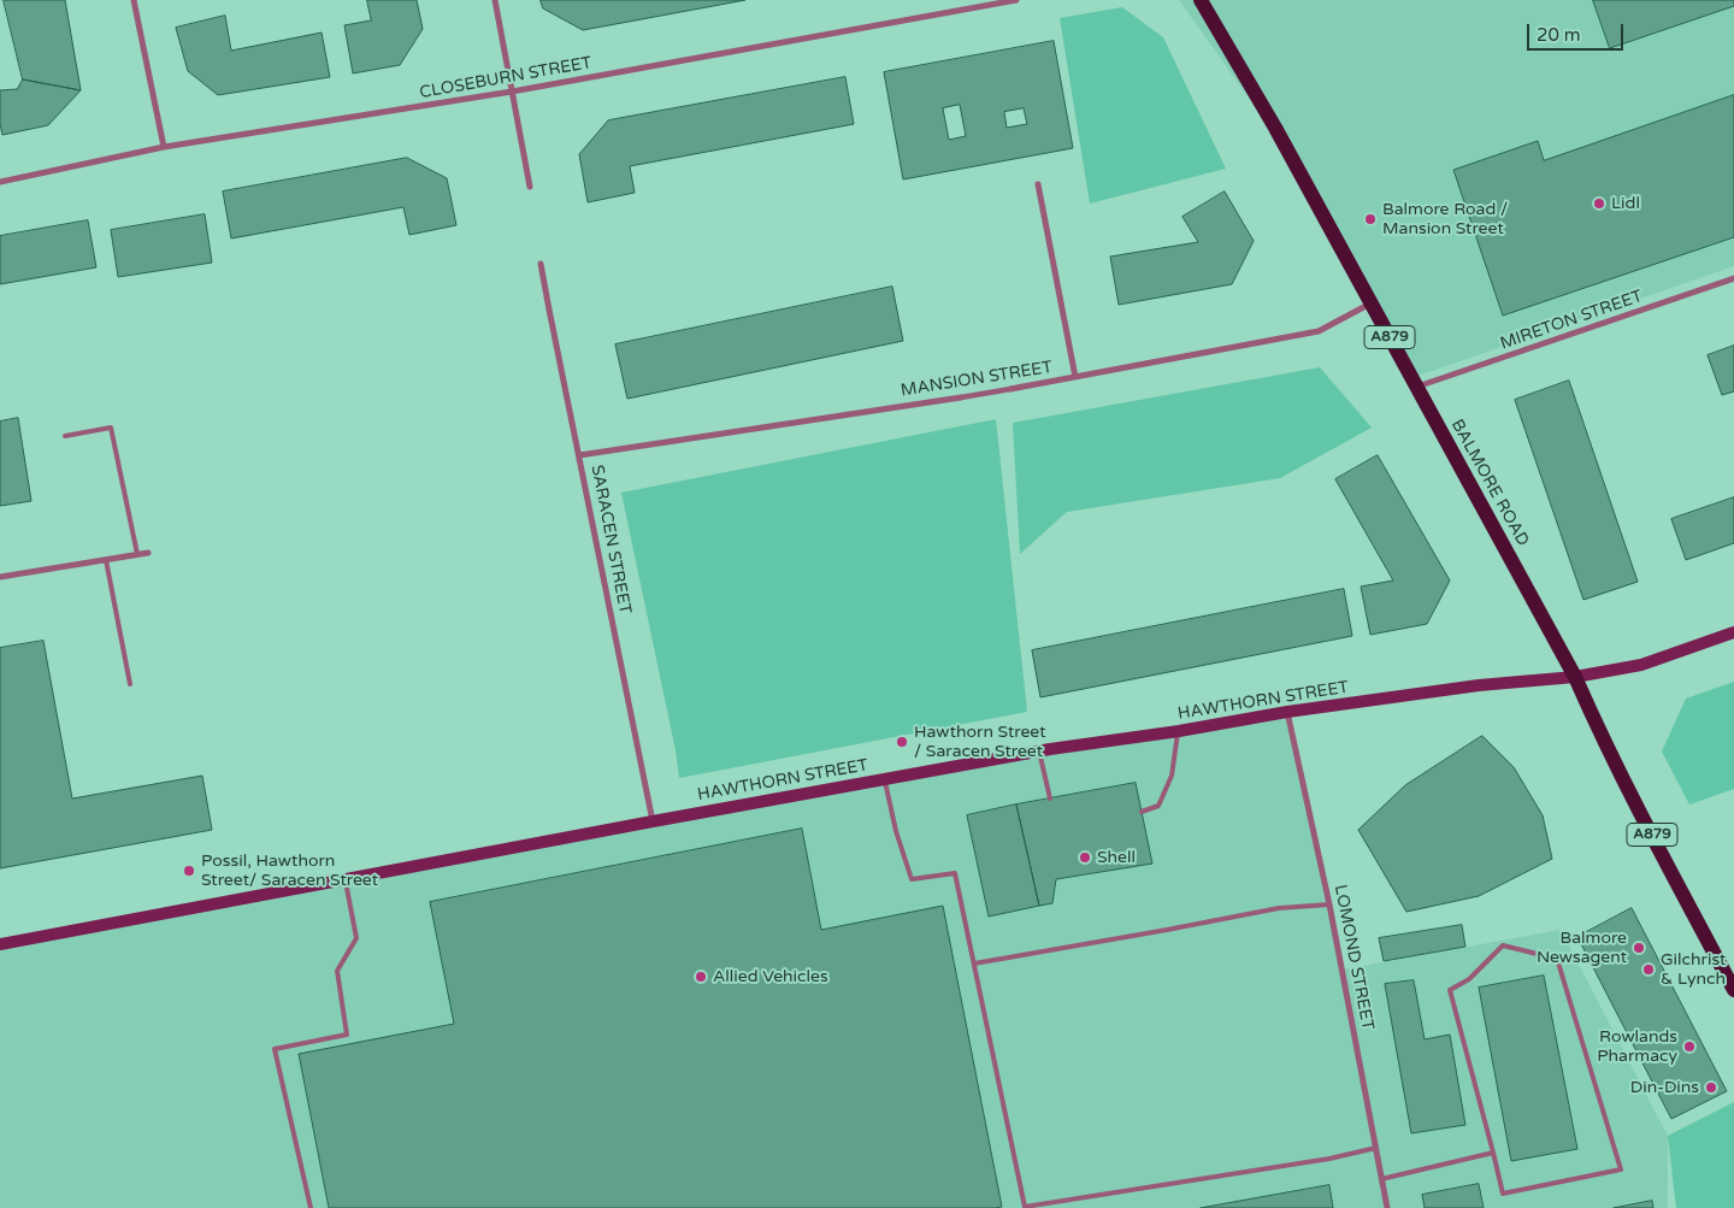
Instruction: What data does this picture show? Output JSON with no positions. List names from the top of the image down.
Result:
{
  "streets": {
    "main road": ["A879", "BALMORE ROAD", "HAWTHORN STREET"],
    "street": [
      "CLOSEBURN STREET",
      "MIRETON STREET",
      "MANSION STREET",
      "SARACEN STREET",
      "LOMOND STREET"
    ]
  },
  "crossings": [
    ["MIRETON STREET", "BALMORE ROAD"],
    ["MANSION STREET", "BALMORE ROAD"],
    ["MANSION STREET", "SARACEN STREET"],
    ["BALMORE ROAD", "HAWTHORN STREET"],
    ["SARACEN STREET", "HAWTHORN STREET"],
    ["HAWTHORN STREET", "LOMOND STREET"]
  ],
  "places": [
    "Lidl",
    "Balmore Road / Mansion Street",
    "Hawthorn Street / Saracen Street",
    "Shell",
    "Possil, Hawthorn Street/ Saracen Street",
    "Balmore Newsagent",
    "Gilchrist & Lynch",
    "Allied Vehicles",
    "Rowlands Pharmacy",
    "Din-Dins"
  ],
  "scale_bar": "20 m"
}
